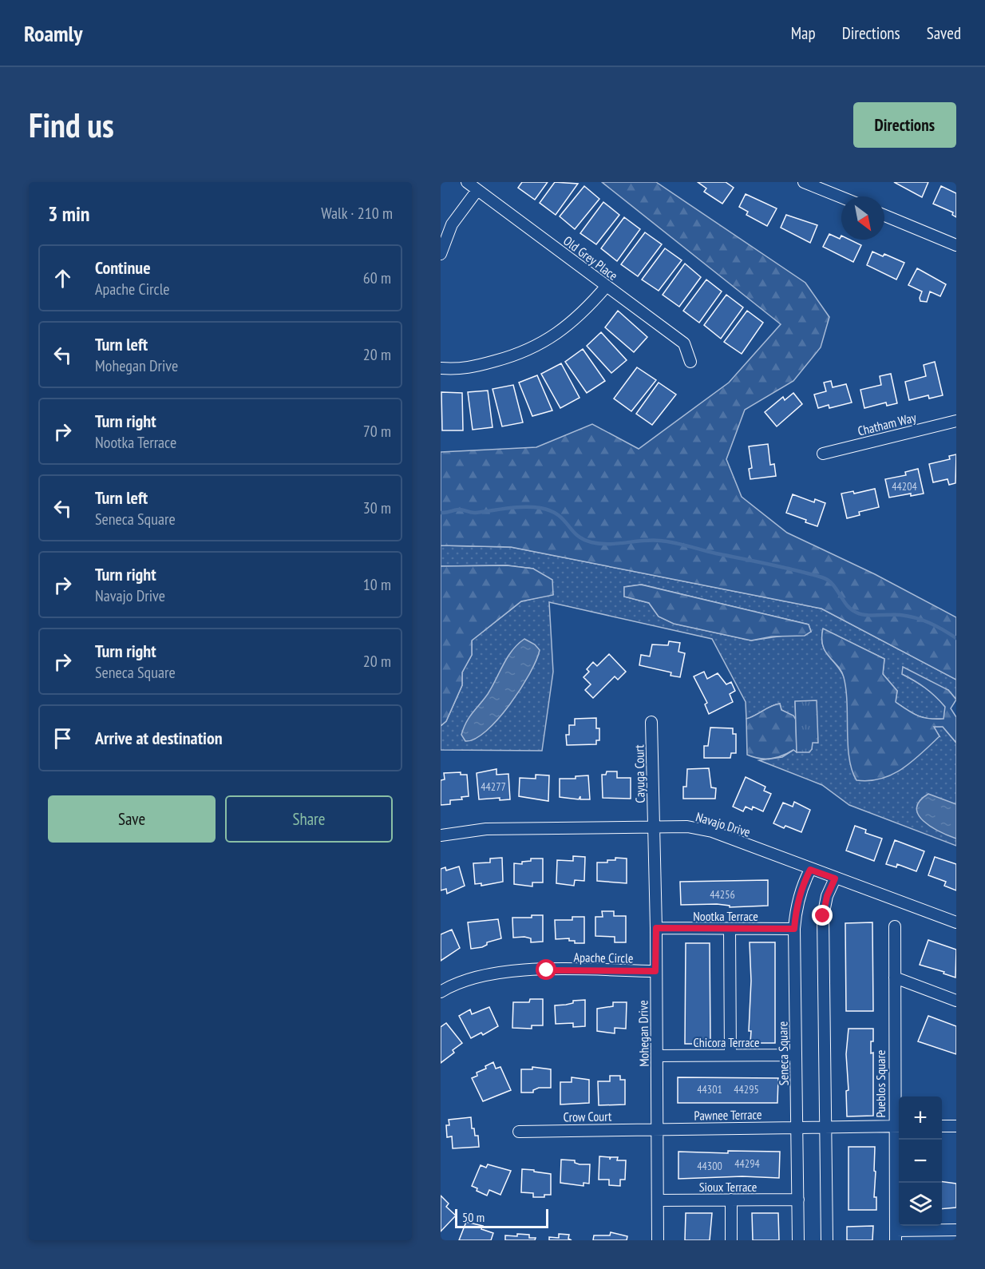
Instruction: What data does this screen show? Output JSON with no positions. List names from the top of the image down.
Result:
{
  "streets": {
    "street": [
      "Old Grey Place",
      "Chatham Way",
      "Cayuga Court",
      "Navajo Drive",
      "Nootka Terrace",
      "Apache Circle",
      "Mohegan Drive",
      "Chicora Terrace",
      "Seneca Square",
      "Pueblos Square",
      "Pawnee Terrace",
      "Crow Court",
      "Sioux Terrace"
    ]
  },
  "crossings": [
    ["Cayuga Court", "Navajo Drive"],
    ["Cayuga Court", "Mohegan Drive"],
    ["Navajo Drive", "Mohegan Drive"],
    ["Navajo Drive", "Seneca Square"],
    ["Nootka Terrace", "Mohegan Drive"],
    ["Nootka Terrace", "Seneca Square"],
    ["Apache Circle", "Mohegan Drive"],
    ["Mohegan Drive", "Chicora Terrace"],
    ["Mohegan Drive", "Pawnee Terrace"],
    ["Mohegan Drive", "Crow Court"],
    ["Mohegan Drive", "Sioux Terrace"],
    ["Chicora Terrace", "Seneca Square"],
    ["Seneca Square", "Pawnee Terrace"],
    ["Seneca Square", "Sioux Terrace"],
    ["Pueblos Square", "Pawnee Terrace"],
    ["Pawnee Terrace", "Crow Court"]
  ],
  "house_numbers": [
    "44204",
    "44277",
    "44256",
    "44301",
    "44295",
    "44294",
    "44300"
  ],
  "scale_bar": "50 m",
  "north": "bottom right",
  "page": {
    "header": "Roamly",
    "nav": ["Map", "Directions", "Saved"],
    "buttons": [
      "Directions",
      ["Save", "Share"]
    ],
    "title": "Find us",
    "heading": ["3 min", "Walk · 210 m"],
    "list": [
      ["Continue", "Apache Circle", "60 m"],
      ["Turn left", "Mohegan Drive", "20 m"],
      ["Turn right", "Nootka Terrace", "70 m"],
      ["Turn left", "Seneca Square", "30 m"],
      ["Turn right", "Navajo Drive", "10 m"],
      ["Turn right", "Seneca Square", "20 m"],
      "Arrive at destination"
    ],
    "map_buttons": ["+", "−"],
    "scale": "50 m"
  }
}
